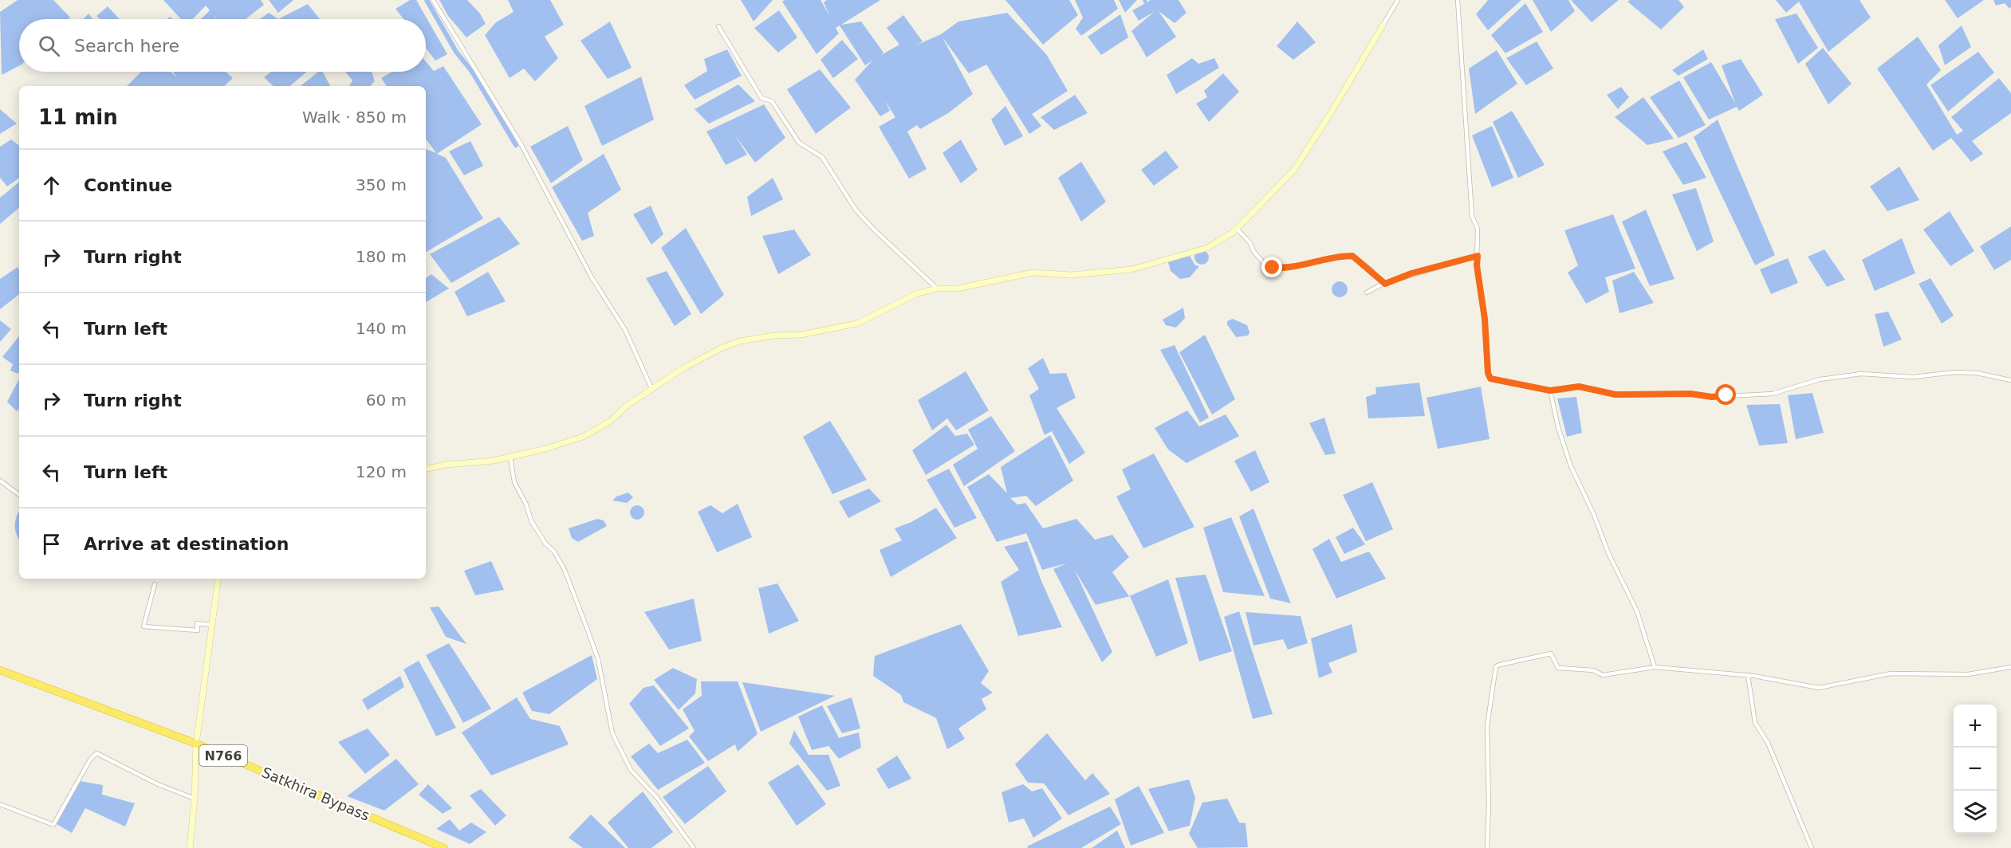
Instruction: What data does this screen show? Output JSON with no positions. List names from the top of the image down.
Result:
{
  "streets": {
    "highway": ["N766", "Satkhira Bypass"]
  },
  "page": {
    "search": "Search here",
    "heading": ["11 min", "Walk · 850 m"],
    "list": [
      ["Continue", "350 m"],
      ["Turn right", "180 m"],
      ["Turn left", "140 m"],
      ["Turn right", "60 m"],
      ["Turn left", "120 m"],
      "Arrive at destination"
    ],
    "map_buttons": ["+", "−"]
  }
}
